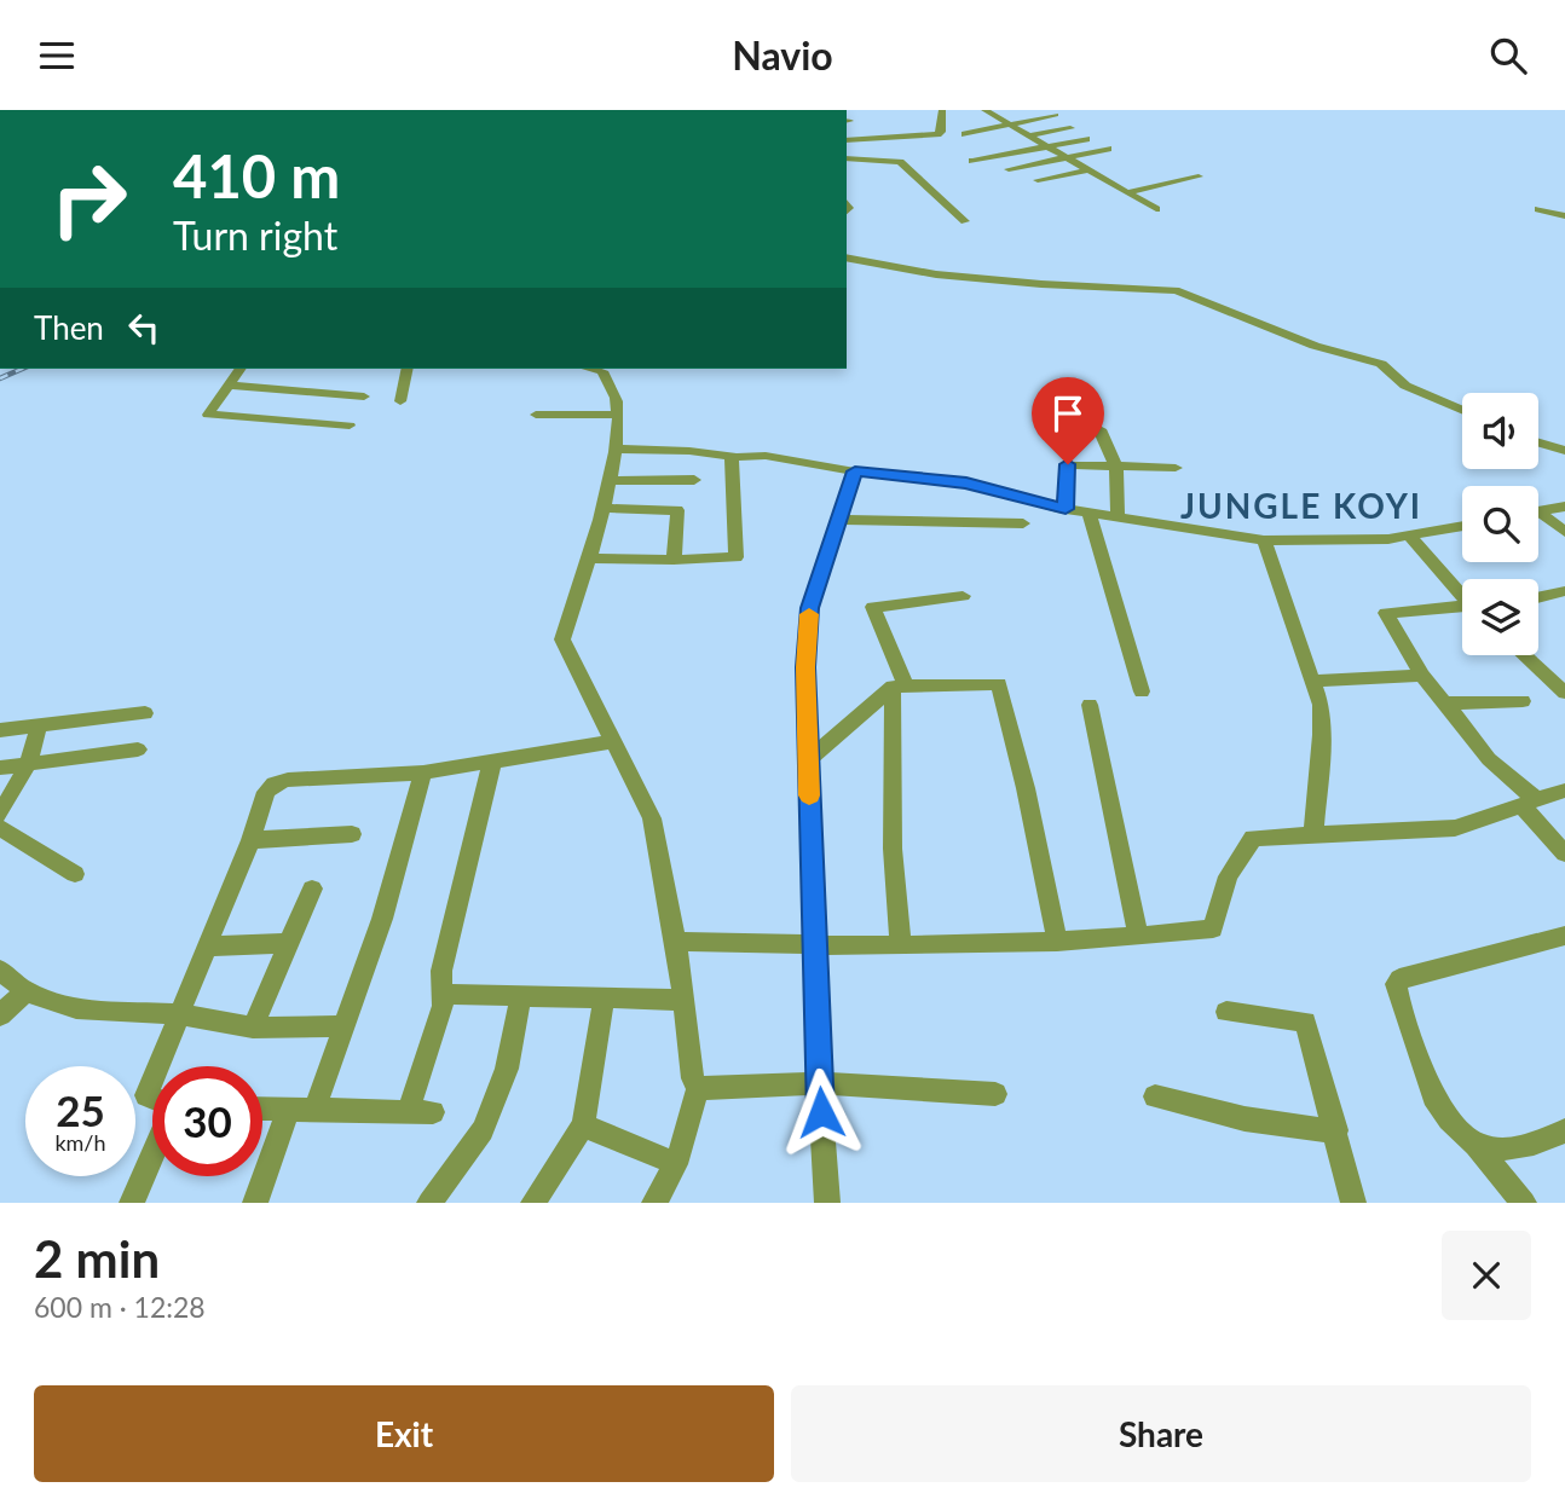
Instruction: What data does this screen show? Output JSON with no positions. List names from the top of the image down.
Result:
{
  "districts": ["JUNGLE KOYI"],
  "page": {
    "header": "Navio",
    "turn": ["410 m", "Turn right"],
    "then": "Then",
    "speed": "25 km/h",
    "limit": "30",
    "heading": ["2 min", "600 m · 12:28"],
    "buttons": ["Exit", "Share"]
  }
}
